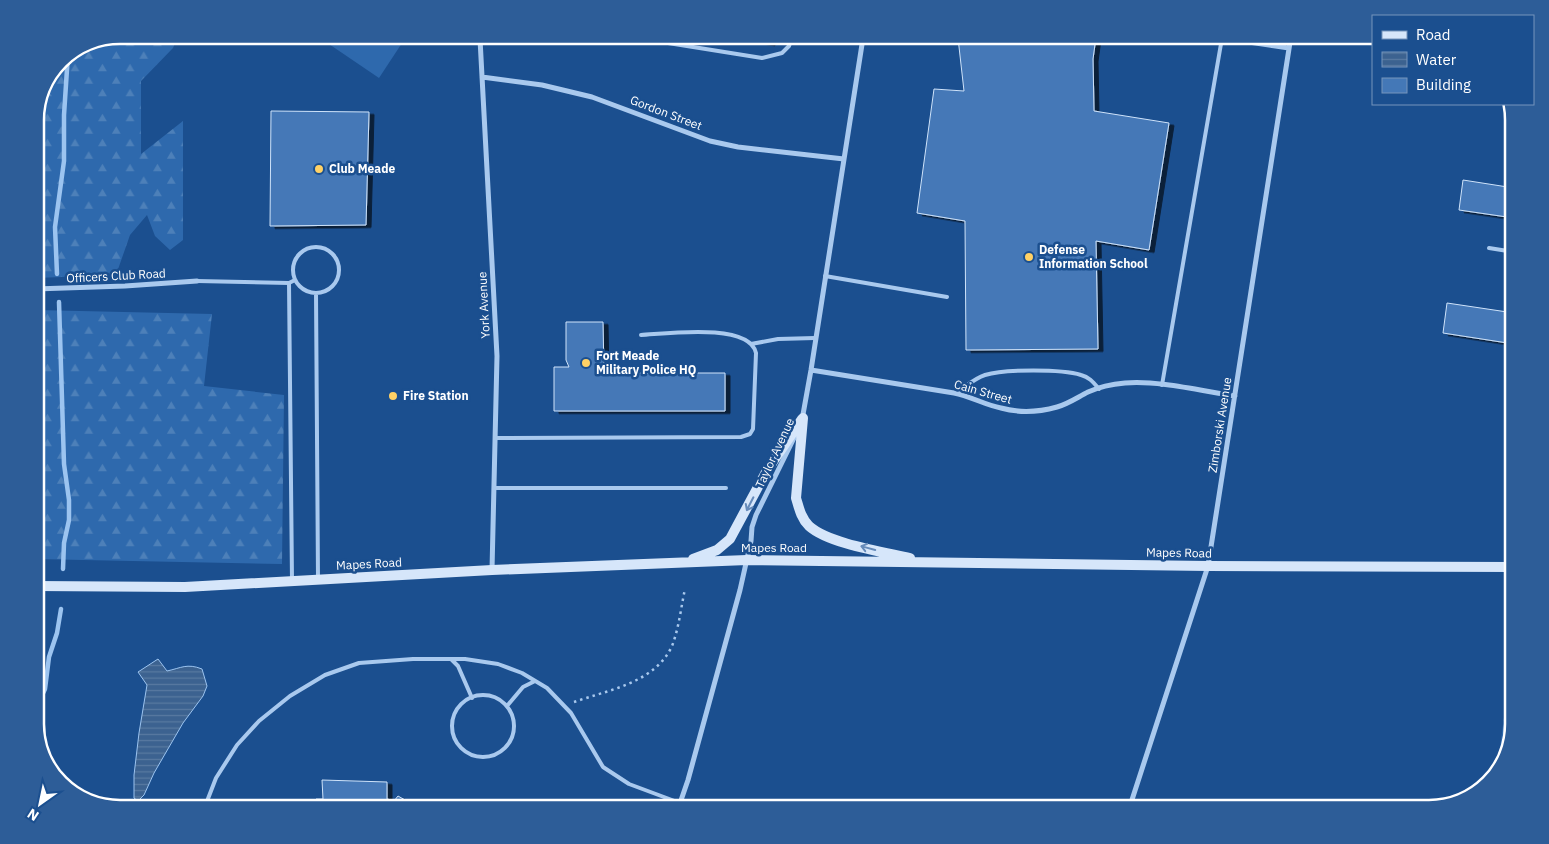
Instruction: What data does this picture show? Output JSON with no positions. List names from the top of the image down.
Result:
{
  "streets": {
    "street": [
      "Gordon Street",
      "Officers Club Road",
      "York Avenue",
      "Cain Street",
      "Zimborski Avenue",
      "Taylor Avenue",
      "Mapes Road"
    ]
  },
  "crossings": [
    ["Gordon Street", "York Avenue"],
    ["Gordon Street", "Taylor Avenue"],
    ["York Avenue", "Mapes Road"],
    ["Cain Street", "Zimborski Avenue"],
    ["Cain Street", "Taylor Avenue"],
    ["Zimborski Avenue", "Mapes Road"],
    ["Taylor Avenue", "Mapes Road"]
  ],
  "places": [
    "Club Meade",
    "Defense Information School",
    "Fort Meade Military Police HQ",
    "Fire Station"
  ],
  "legend": ["Road", "Water", "Building"],
  "north": "bottom left"
}
